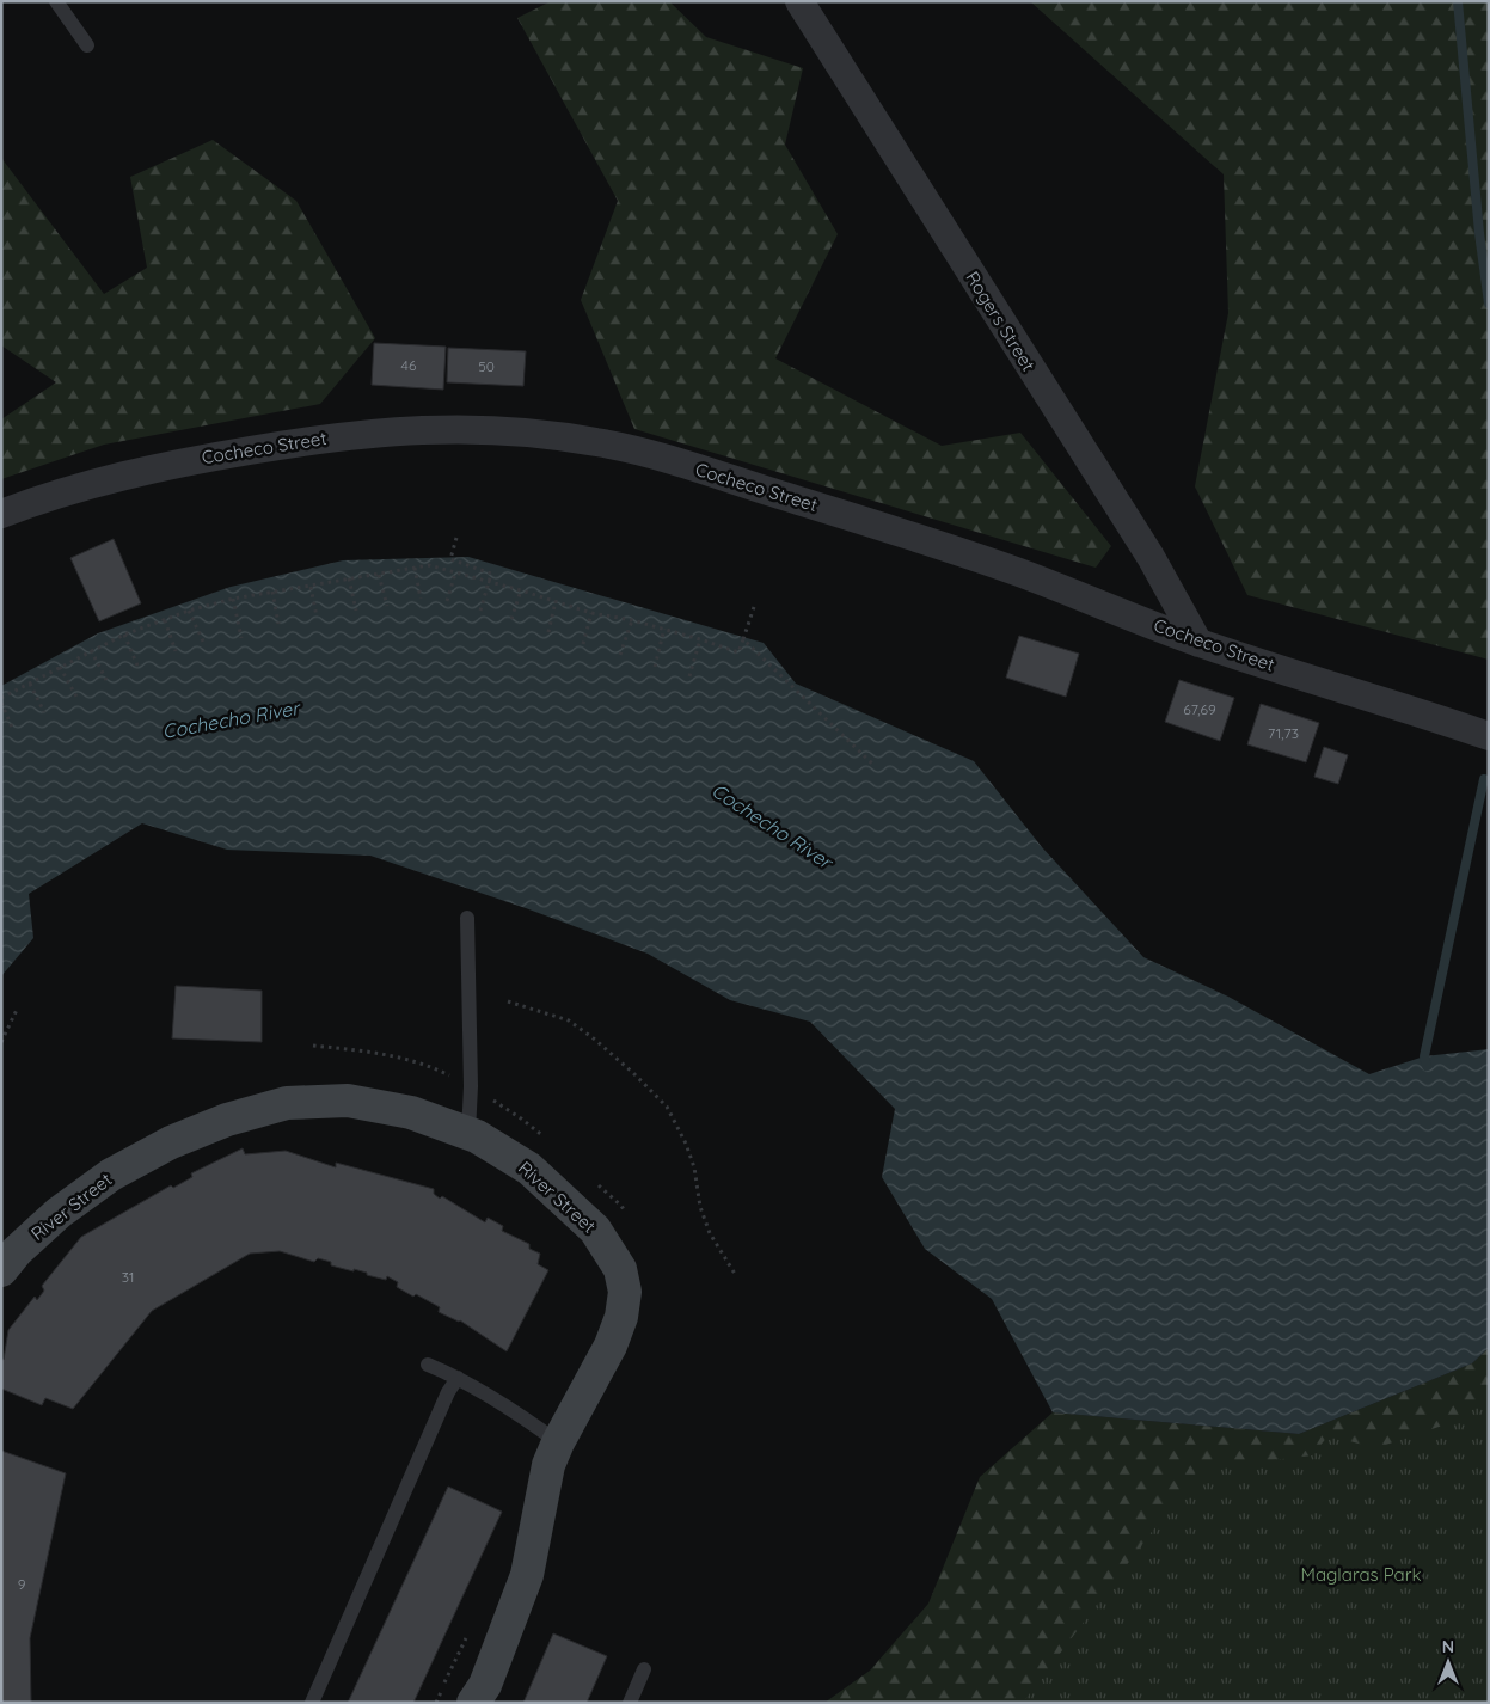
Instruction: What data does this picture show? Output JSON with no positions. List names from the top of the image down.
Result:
{
  "streets": {
    "street": ["Rogers Street", "Cocheco Street", "River Street"]
  },
  "crossings": [
    ["Rogers Street", "Cocheco Street"]
  ],
  "water": ["Cochecho River"],
  "parks": ["Maglaras Park"],
  "house_numbers": [
    "46",
    "50",
    "67,69",
    "71,73",
    "31",
    "9"
  ],
  "north": "top"
}
